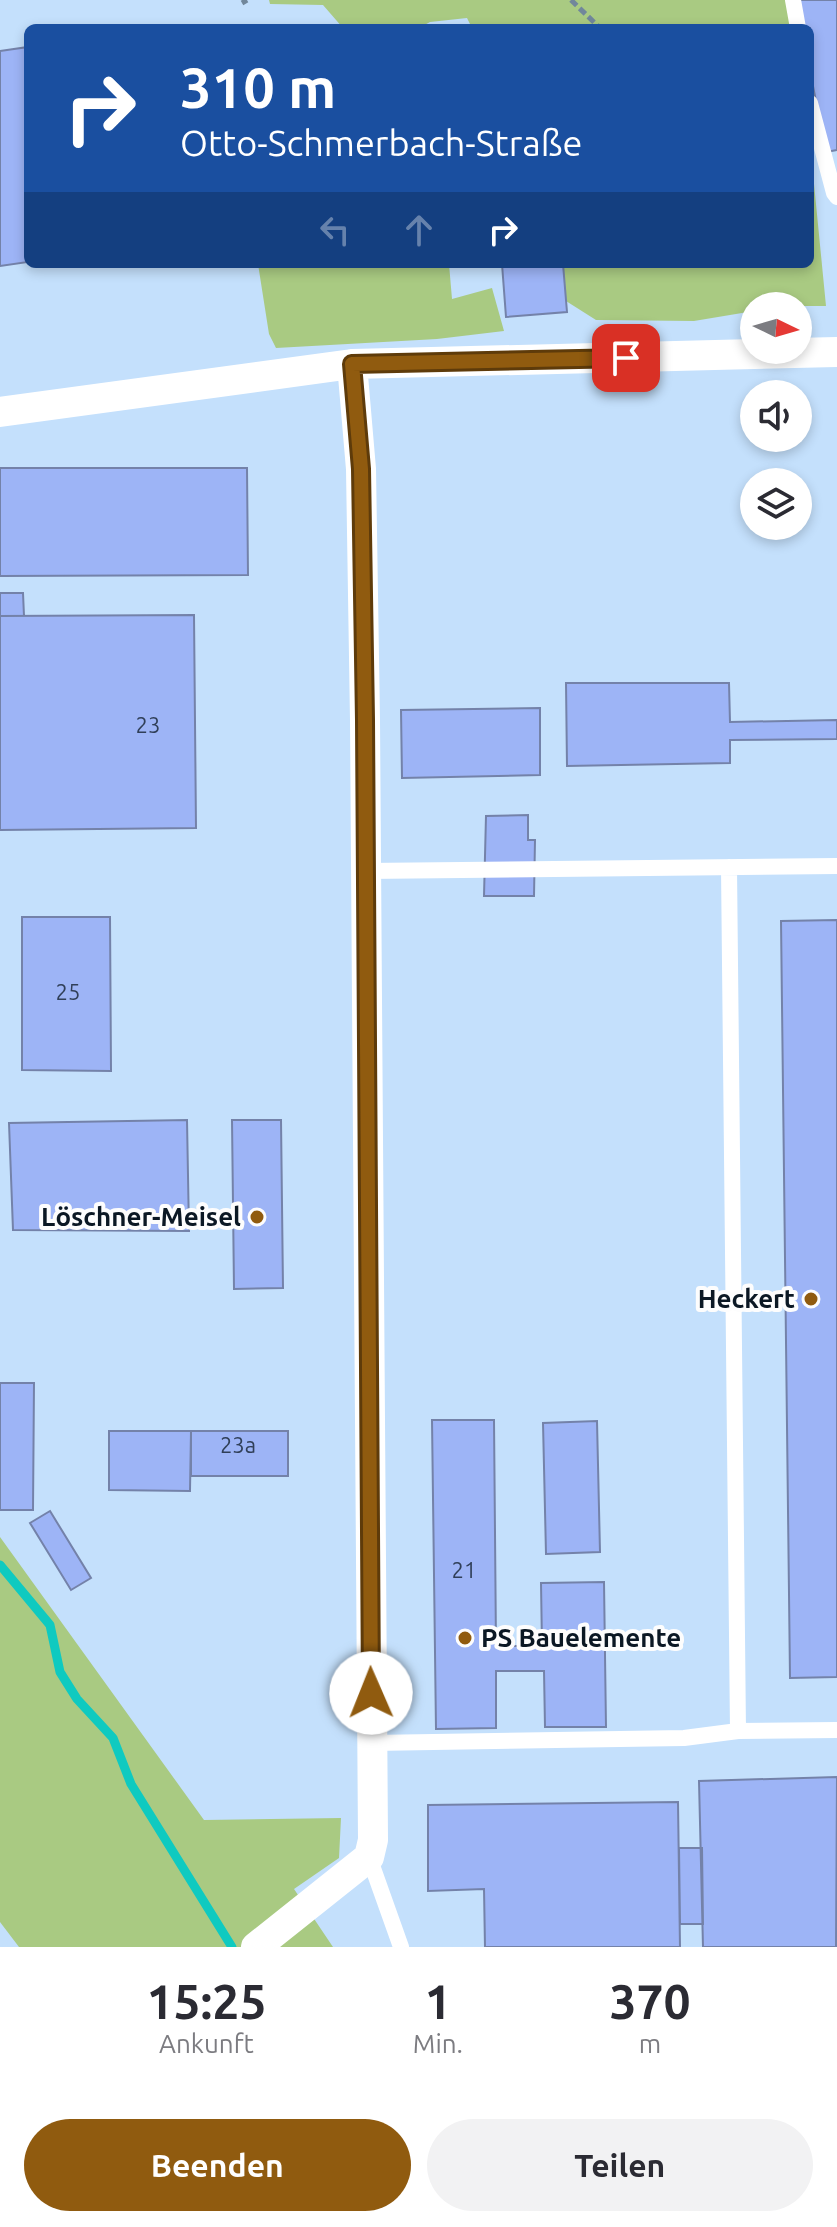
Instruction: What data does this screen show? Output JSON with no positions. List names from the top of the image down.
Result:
{
  "places": ["Löschner-Meisel", "Heckert", "PS Bauelemente"],
  "house_numbers": [
    "23",
    "25",
    "23a",
    "21"
  ],
  "north": "right",
  "page": {
    "turn": ["310 m", "Otto-Schmerbach-Straße"],
    "eta": [
      "15:25",
      "Ankunft",
      "1",
      "Min.",
      "370",
      "m"
    ],
    "buttons": ["Beenden", "Teilen"]
  }
}
